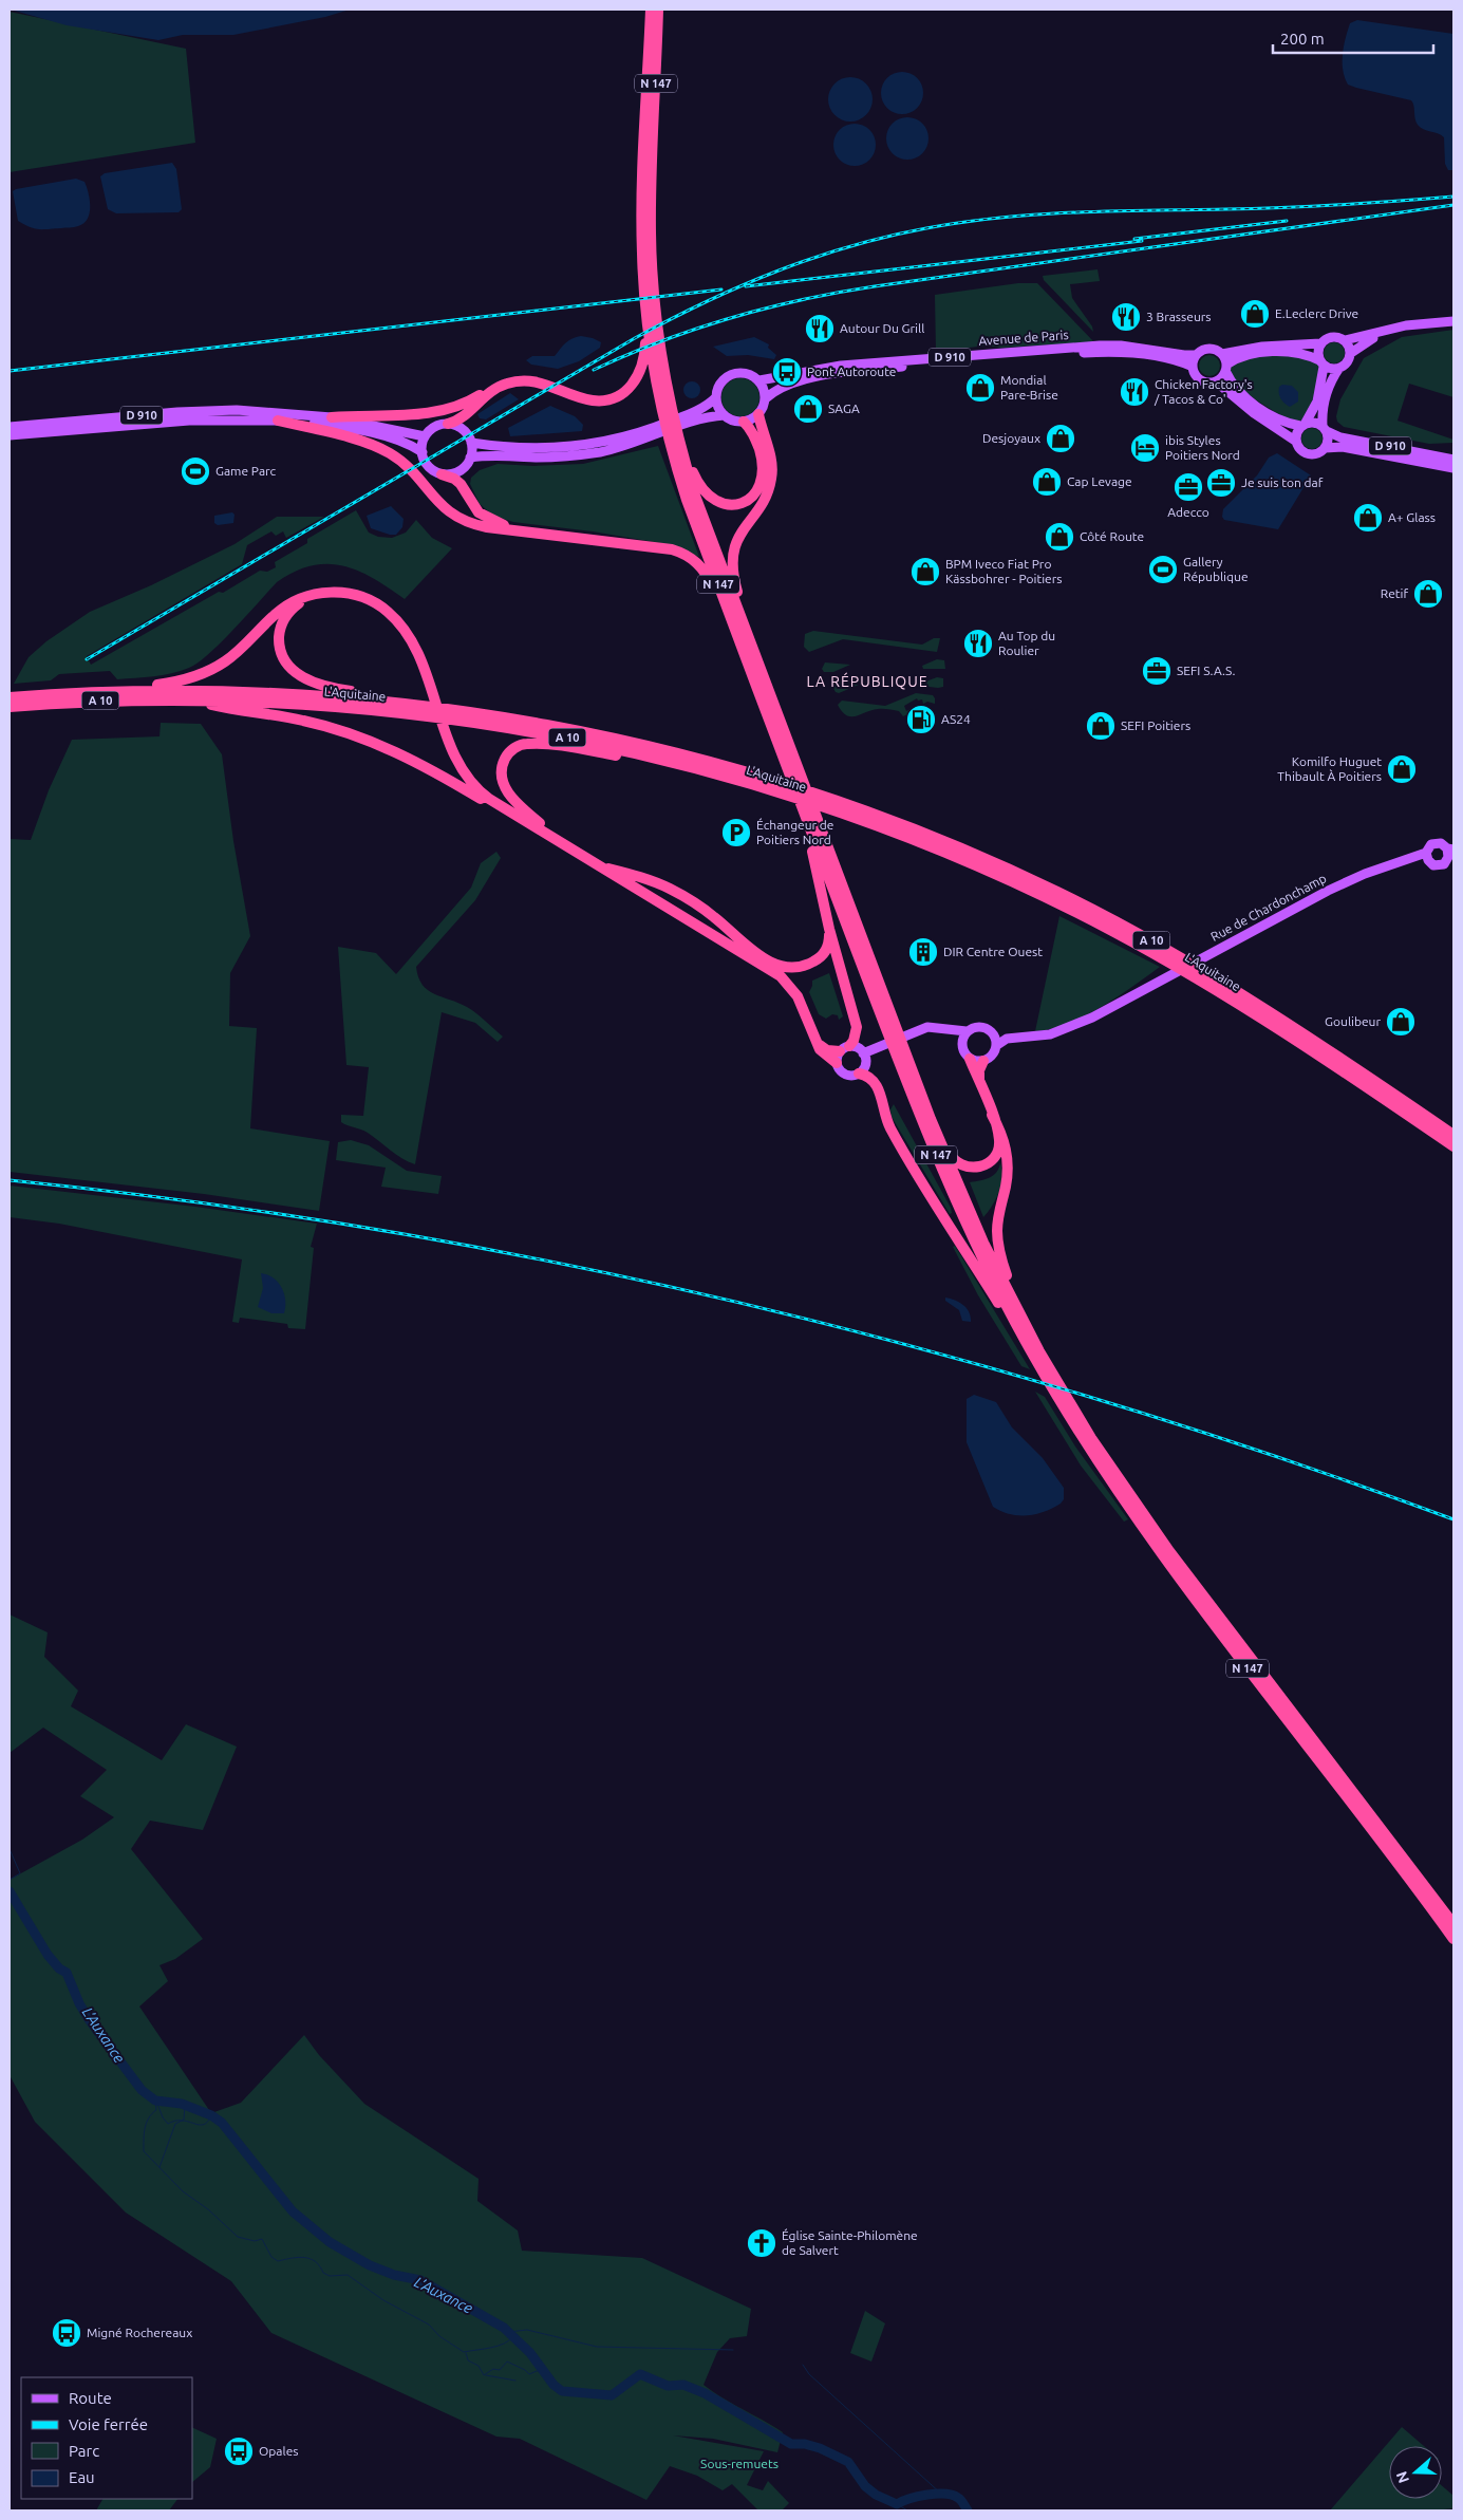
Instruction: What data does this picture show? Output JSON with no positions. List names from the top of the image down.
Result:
{
  "streets": {
    "highway": ["N 147", "L'Aquitaine", "A 10"],
    "main road": ["Avenue de Paris", "D 910", "Rue de Chardonchamp"]
  },
  "crossings": [
    ["N 147", "Avenue de Paris"]
  ],
  "districts": ["LA RÉPUBLIQUE"],
  "water": ["L’Auxance"],
  "parks": ["Sous-remuets"],
  "places": {
    "shop": [
      "E.Leclerc Drive",
      "Mondial Pare-Brise",
      "SAGA",
      "Desjoyaux",
      "Cap Levage",
      "A+ Glass",
      "Côté Route",
      "BPM Iveco Fiat Pro Kässbohrer - Poitiers",
      "Retif",
      "SEFI Poitiers",
      "Komilfo Huguet Thibault À Poitiers",
      "Goulibeur"
    ],
    "restaurant": [
      "3 Brasseurs",
      "Autour Du Grill",
      "Chicken Factory's / Tacos & Co'",
      "Au Top du Roulier"
    ],
    "bus stop": ["Pont Autoroute", "Migné Rochereaux", "Opales"],
    "hotel": ["ibis Styles Poitiers Nord"],
    "sports": ["Game Parc", "Gallery République"],
    "office": ["Je suis ton daf", "Adecco", "SEFI S.A.S."],
    "fuel station": ["AS24"],
    "parking": ["Échangeur de Poitiers Nord"],
    "building": ["DIR Centre Ouest"],
    "church": ["Église Sainte-Philomène de Salvert"]
  },
  "legend": [
    "Route",
    "Voie ferrée",
    "Parc",
    "Eau"
  ],
  "scale_bar": "200 m",
  "north": "left"
}
